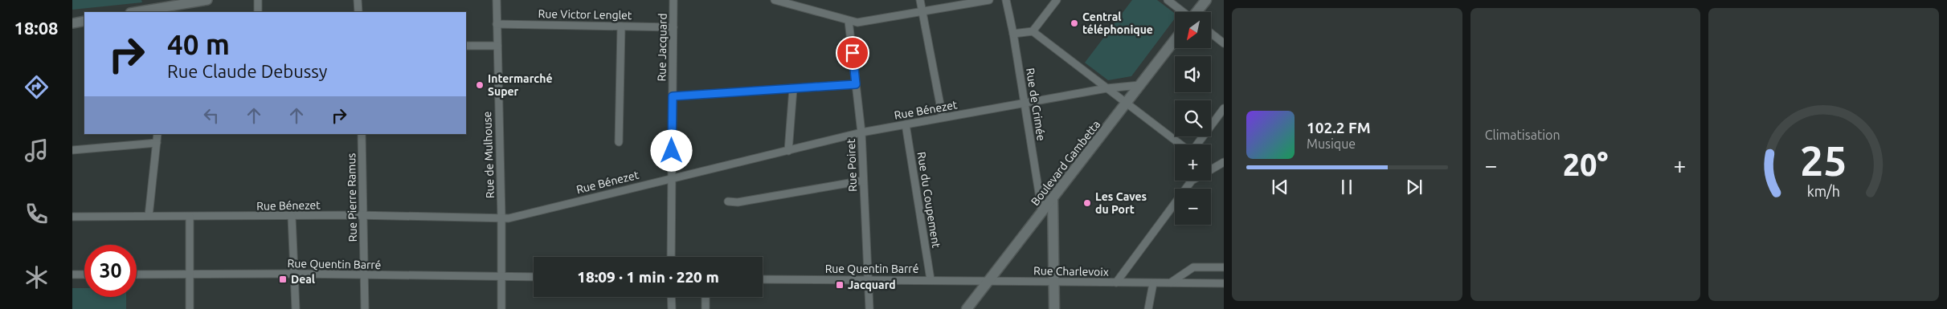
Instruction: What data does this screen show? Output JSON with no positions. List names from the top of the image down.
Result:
{
  "streets": {
    "main road": ["Boulevard Gambetta"],
    "street": [
      "Rue Victor Lenglet",
      "Rue Jacquard",
      "Rue de Crimée",
      "Rue Bénezet",
      "Rue de Mulhouse",
      "Rue Poiret",
      "Rue Pierre Ramus",
      "Rue du Coupement",
      "Rue Quentin Barré",
      "Rue Charlevoix"
    ]
  },
  "crossings": [
    ["Rue Victor Lenglet", "Rue Jacquard"],
    ["Rue Victor Lenglet", "Rue de Mulhouse"],
    ["Rue Jacquard", "Rue Bénezet"],
    ["Rue de Crimée", "Rue Bénezet"],
    ["Rue de Crimée", "Boulevard Gambetta"],
    ["Rue Bénezet", "Rue de Mulhouse"],
    ["Rue Bénezet", "Boulevard Gambetta"],
    ["Rue Bénezet", "Rue Poiret"],
    ["Rue Bénezet", "Rue Pierre Ramus"],
    ["Rue Bénezet", "Rue du Coupement"],
    ["Rue de Mulhouse", "Rue Quentin Barré"],
    ["Boulevard Gambetta", "Rue Quentin Barré"],
    ["Boulevard Gambetta", "Rue Charlevoix"],
    ["Rue Poiret", "Rue Quentin Barré"],
    ["Rue Pierre Ramus", "Rue Quentin Barré"],
    ["Rue du Coupement", "Rue Quentin Barré"],
    ["Rue Quentin Barré", "Rue Charlevoix"]
  ],
  "places": {
    "other": ["Central téléphonique", "Intermarché Super", "Les Caves du Port"],
    "transit": ["Deal", "Jacquard"]
  },
  "north": "bottom left",
  "page": {
    "tabs": "18:08",
    "tile": "Climatisation",
    "map_buttons": ["+", "−"],
    "turn": ["40 m", "Rue Claude Debussy"],
    "song": ["102.2 FM", "Musique"],
    "heat": ["−", "20°", "+"],
    "limit": "30",
    "trip": "18:09 · 1 min · 220 m",
    "gauge": ["25", "km/h"]
  }
}
